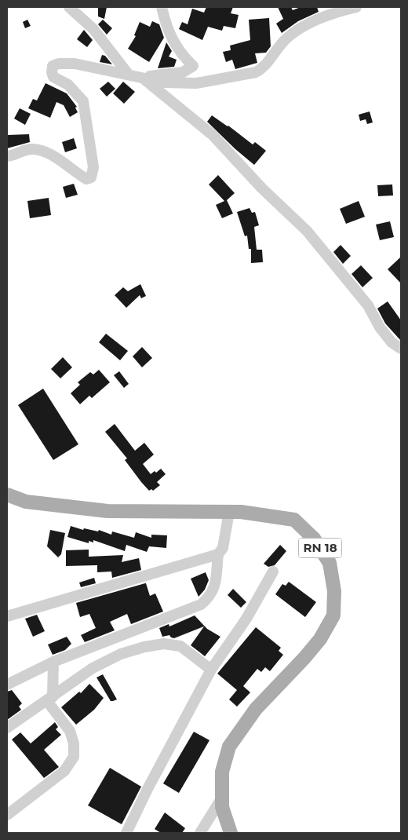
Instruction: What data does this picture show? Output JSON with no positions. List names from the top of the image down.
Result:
{
  "streets": {
    "main road": ["RN 18"]
  }
}
